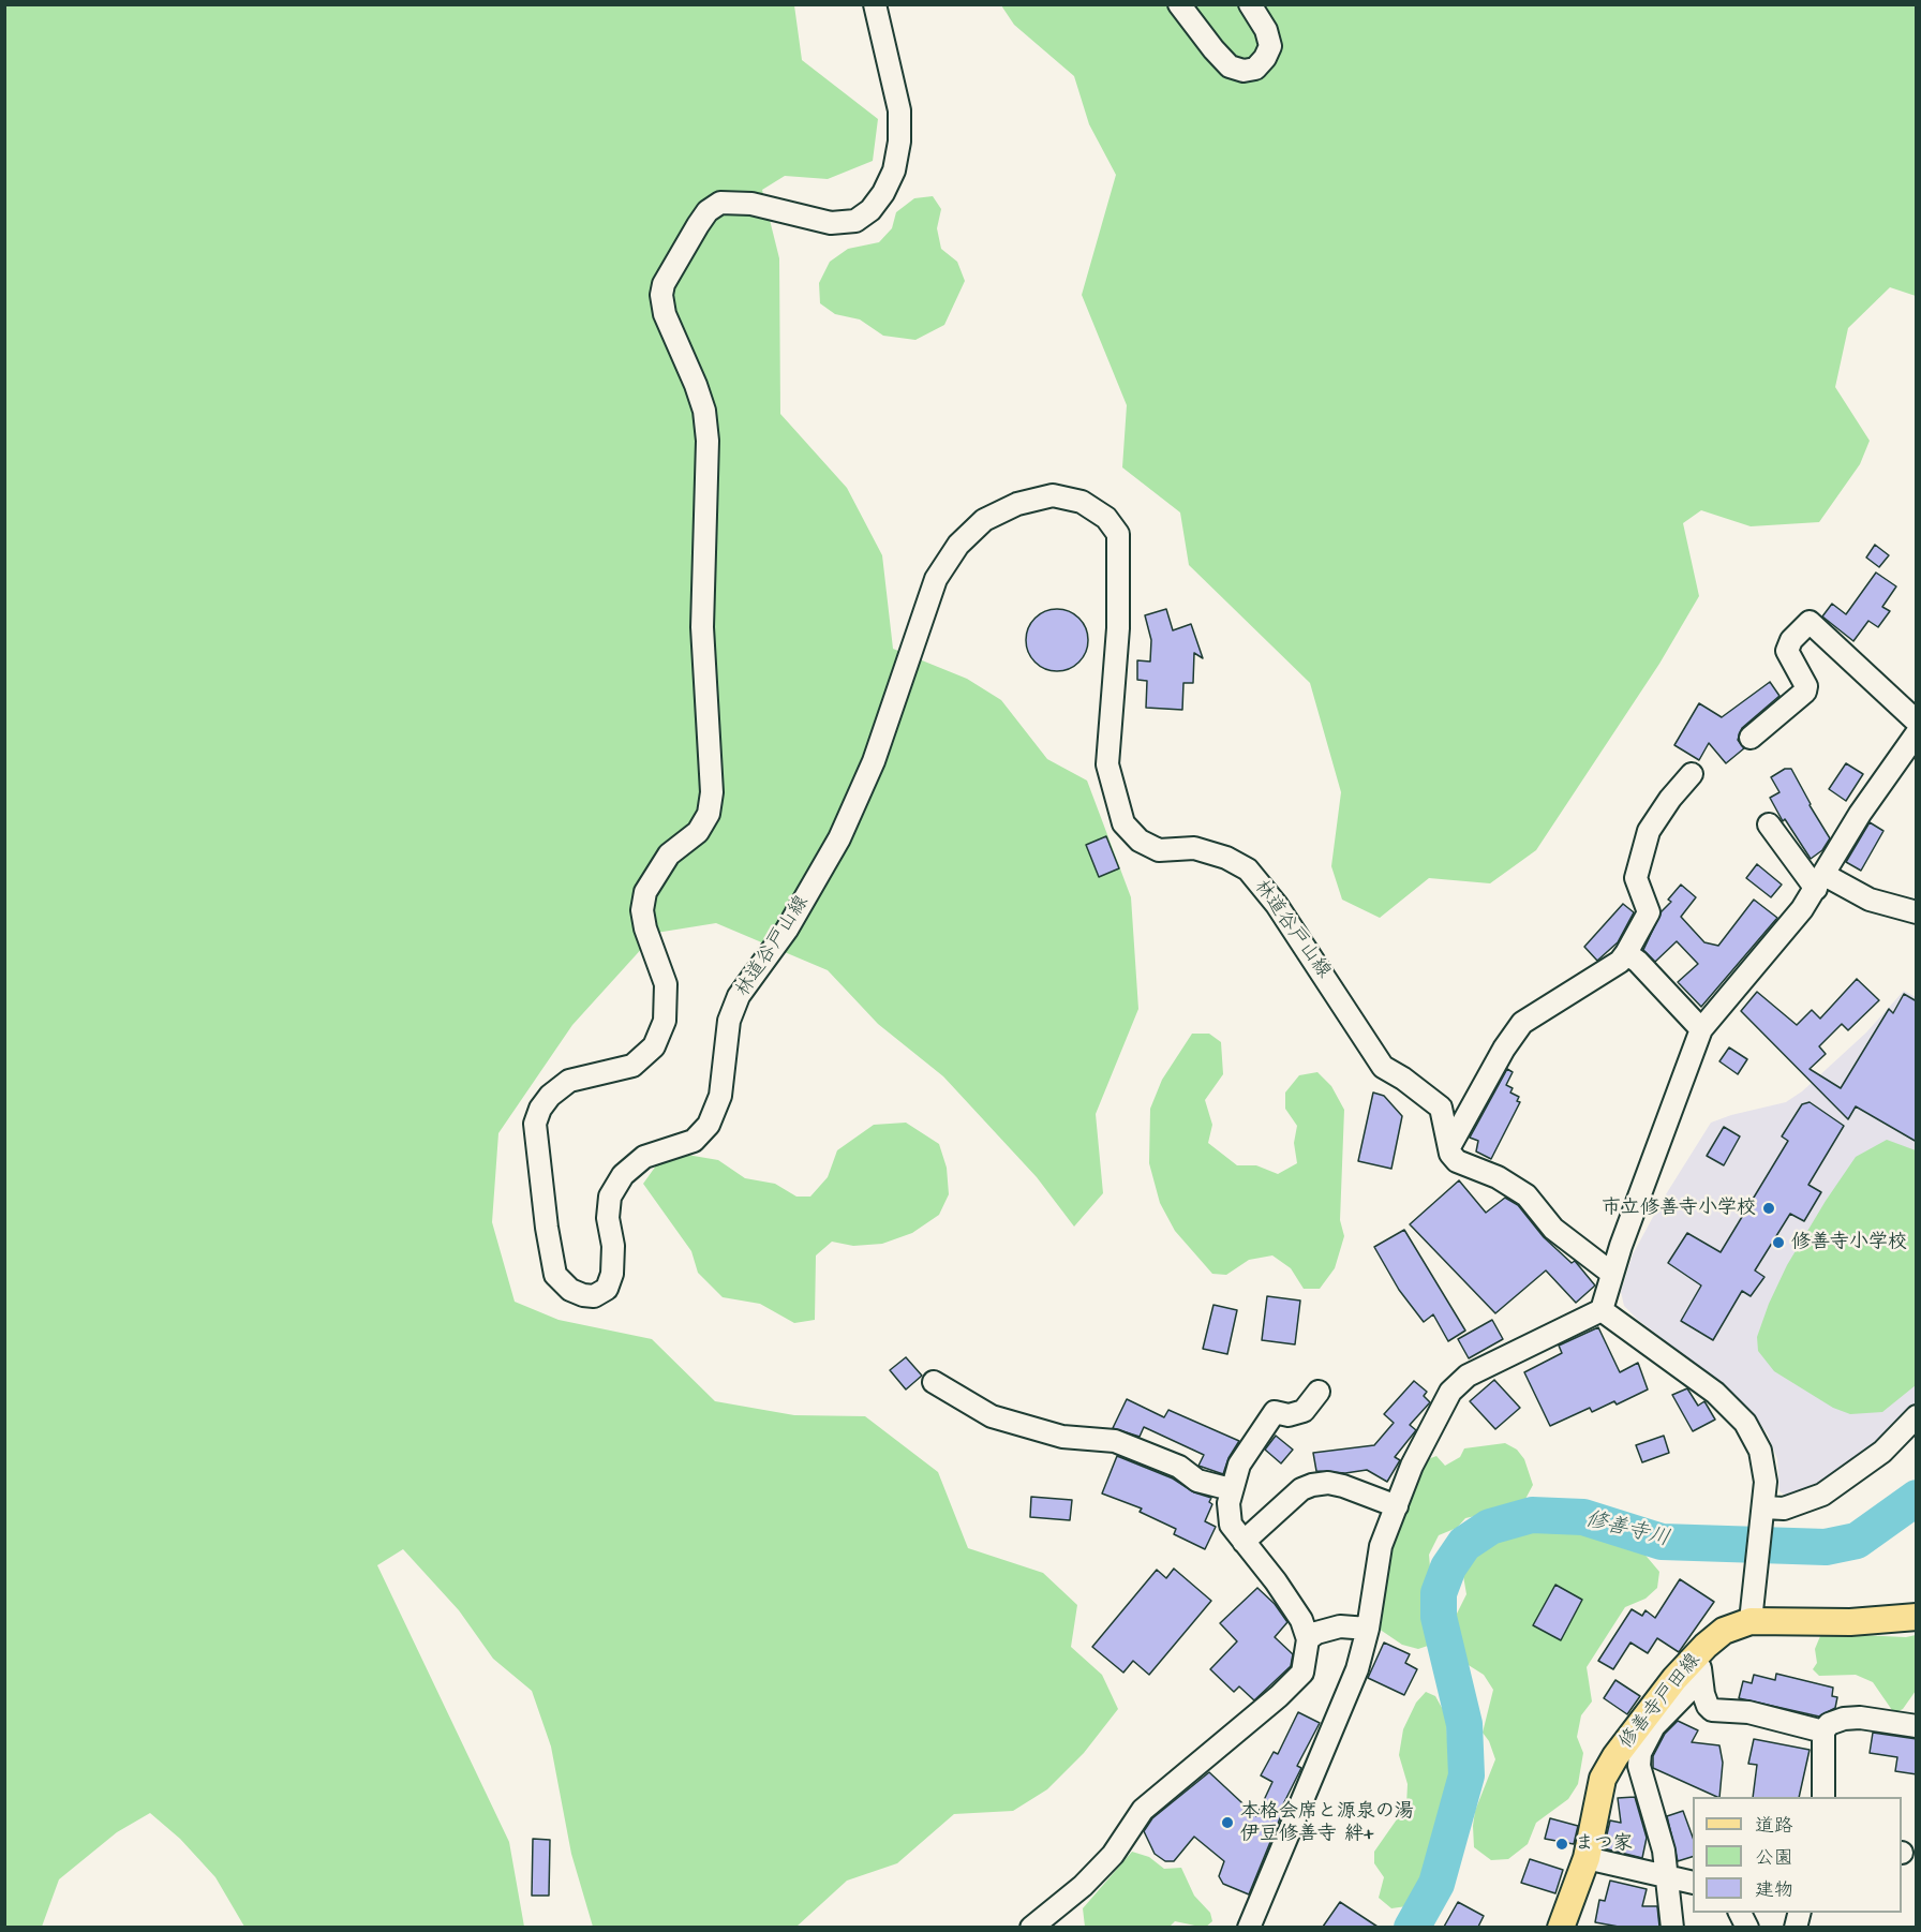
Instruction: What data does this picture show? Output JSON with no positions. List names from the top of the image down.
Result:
{
  "streets": {
    "main road": ["修善寺戸田線"],
    "street": ["林道谷戸山線"]
  },
  "water": ["修善寺川"],
  "places": [
    "市立修善寺小学校",
    "修善寺小学校",
    "本格会席と源泉の湯 伊豆修善寺 絆+",
    "まつ家"
  ],
  "legend": ["道路", "公園", "建物"]
}
